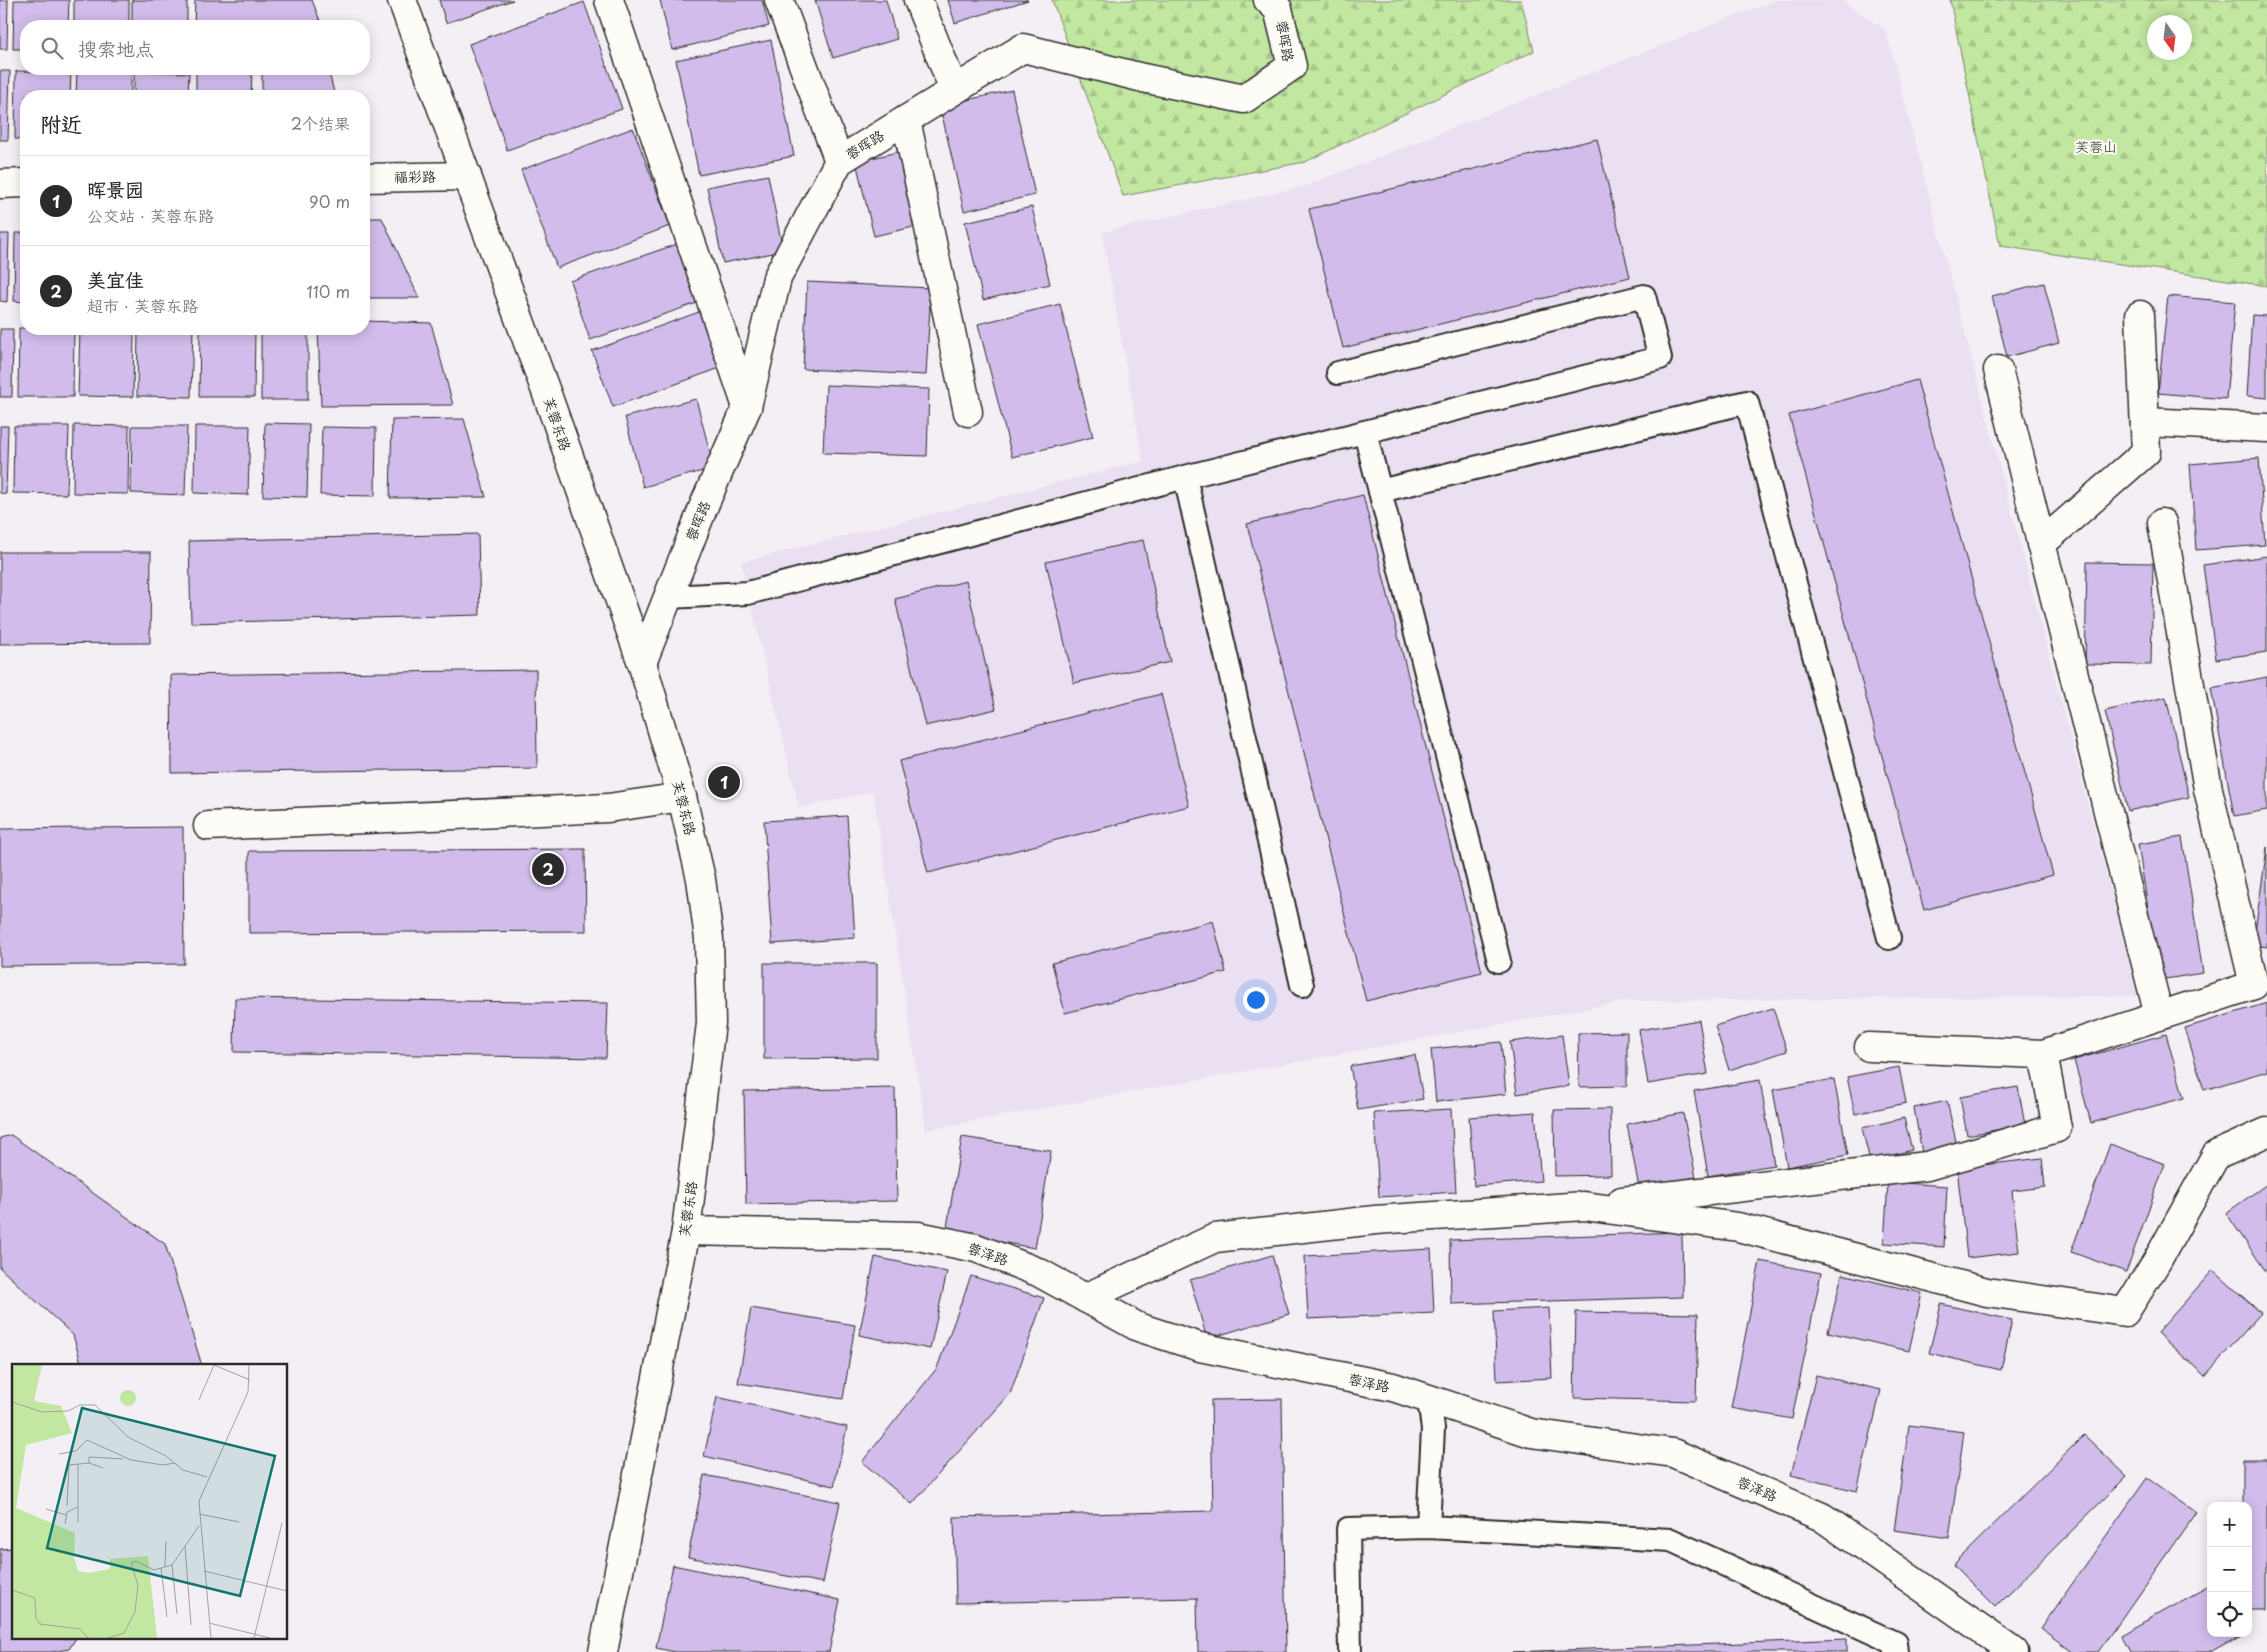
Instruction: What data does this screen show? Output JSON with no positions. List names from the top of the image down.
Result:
{
  "streets": {
    "street": [
      "蓉晖路",
      "福彩路",
      "芙蓉东路",
      "蓉泽路"
    ]
  },
  "crossings": [
    ["蓉晖路", "芙蓉东路"],
    ["福彩路", "芙蓉东路"],
    ["芙蓉东路", "蓉泽路"]
  ],
  "parks": ["芙蓉山"],
  "north": "bottom",
  "page": {
    "search": "搜索地点",
    "heading": ["附近", "2个结果"],
    "list": [
      {
        "mark": "1",
        "name": "晖景园",
        "note": "公交站 · 芙蓉东路",
        "value": "90 m"
      },
      {
        "mark": "2",
        "name": "美宜佳",
        "note": "超市 · 芙蓉东路",
        "value": "110 m"
      }
    ],
    "pins": ["1", "2"],
    "map_buttons": ["+", "−"]
  }
}
